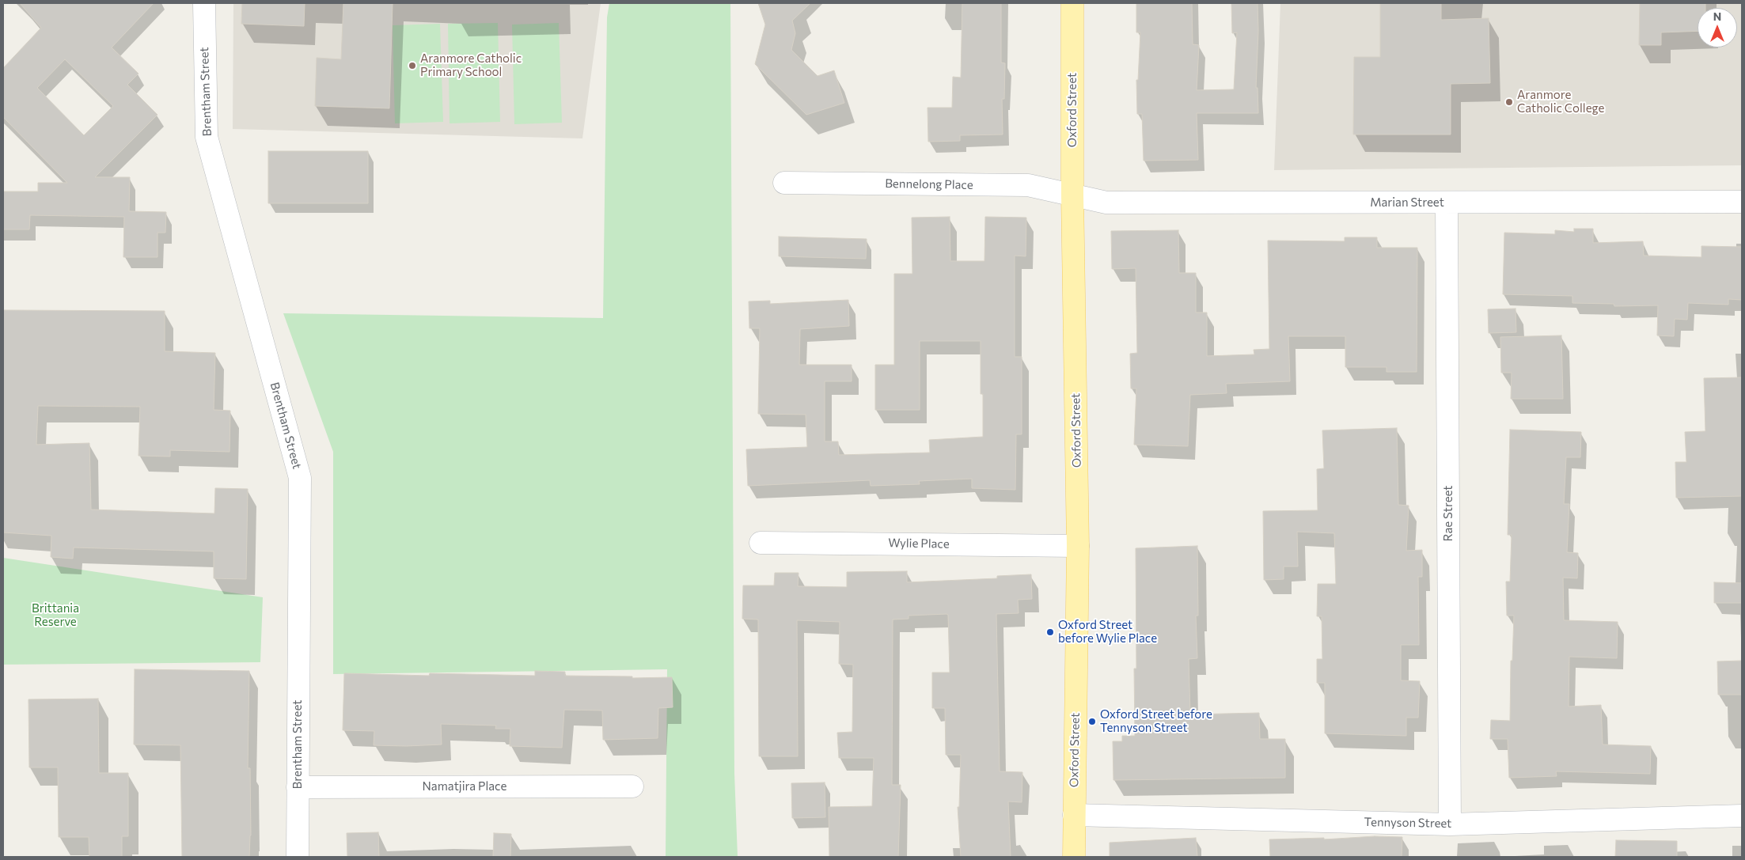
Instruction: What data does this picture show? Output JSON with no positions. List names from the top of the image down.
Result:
{
  "streets": {
    "main road": ["Oxford Street"],
    "street": [
      "Brentham Street",
      "Bennelong Place",
      "Marian Street",
      "Rae Street",
      "Wylie Place",
      "Namatjira Place",
      "Tennyson Street"
    ]
  },
  "crossings": [
    ["Brentham Street", "Namatjira Place"],
    ["Oxford Street", "Bennelong Place"],
    ["Oxford Street", "Marian Street"],
    ["Oxford Street", "Wylie Place"],
    ["Oxford Street", "Tennyson Street"],
    ["Bennelong Place", "Marian Street"],
    ["Marian Street", "Rae Street"],
    ["Rae Street", "Tennyson Street"]
  ],
  "parks": ["Brittania Reserve"],
  "places": [
    "Aranmore Catholic Primary School",
    "Aranmore Catholic College",
    "Oxford Street before Wylie Place",
    "Oxford Street before Tennyson Street"
  ],
  "north": "top"
}
